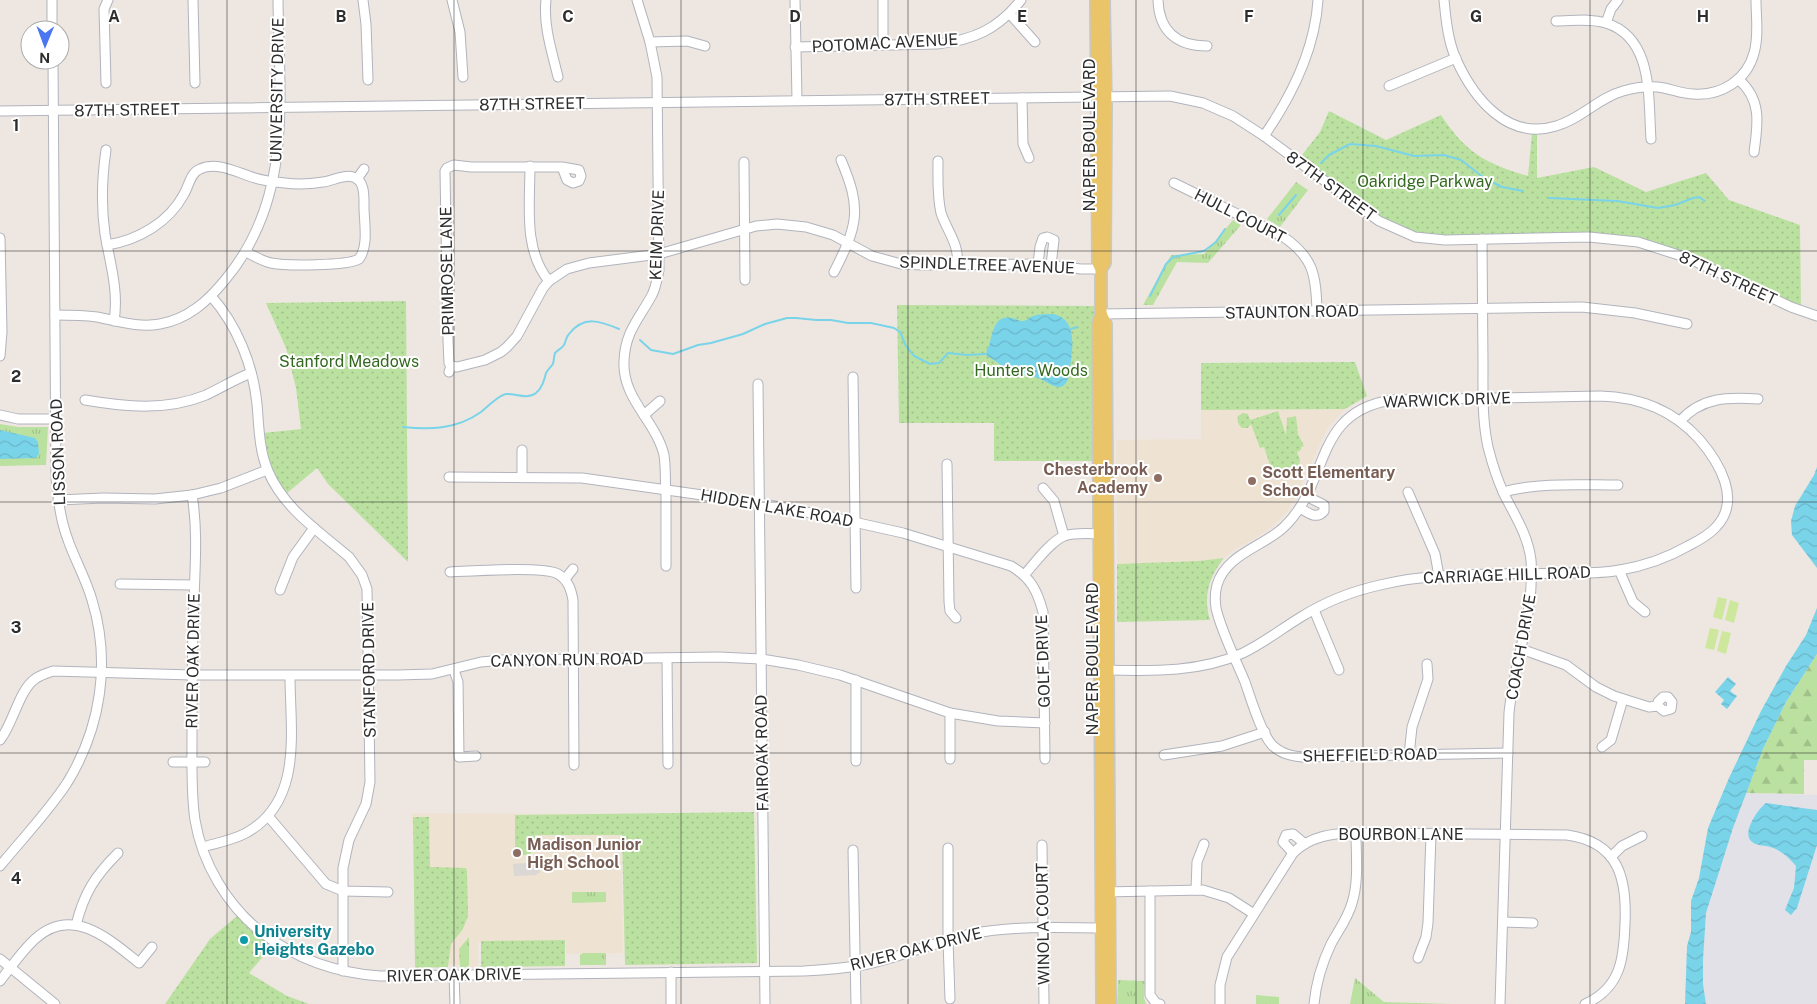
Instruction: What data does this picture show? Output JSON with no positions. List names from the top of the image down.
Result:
{
  "streets": {
    "main road": ["NAPER BOULEVARD"],
    "street": [
      "POTOMAC AVENUE",
      "UNIVERSITY DRIVE",
      "87TH STREET",
      "HULL COURT",
      "KEIM DRIVE",
      "SPINDLETREE AVENUE",
      "PRIMROSE LANE",
      "STAUNTON ROAD",
      "WARWICK DRIVE",
      "LISSON ROAD",
      "HIDDEN LAKE ROAD",
      "CARRIAGE HILL ROAD",
      "COACH DRIVE",
      "CANYON RUN ROAD",
      "RIVER OAK DRIVE",
      "GOLF DRIVE",
      "STANFORD DRIVE",
      "FAIROAK ROAD",
      "SHEFFIELD ROAD",
      "BOURBON LANE",
      "WINOLA COURT"
    ]
  },
  "crossings": [
    ["UNIVERSITY DRIVE", "87TH STREET"],
    ["UNIVERSITY DRIVE", "LISSON ROAD"],
    ["UNIVERSITY DRIVE", "STANFORD DRIVE"],
    ["87TH STREET", "NAPER BOULEVARD"],
    ["87TH STREET", "KEIM DRIVE"],
    ["87TH STREET", "LISSON ROAD"],
    ["87TH STREET", "COACH DRIVE"],
    ["NAPER BOULEVARD", "SPINDLETREE AVENUE"],
    ["NAPER BOULEVARD", "STAUNTON ROAD"],
    ["NAPER BOULEVARD", "CARRIAGE HILL ROAD"],
    ["NAPER BOULEVARD", "RIVER OAK DRIVE"],
    ["HULL COURT", "STAUNTON ROAD"],
    ["KEIM DRIVE", "SPINDLETREE AVENUE"],
    ["KEIM DRIVE", "HIDDEN LAKE ROAD"],
    ["SPINDLETREE AVENUE", "PRIMROSE LANE"],
    ["STAUNTON ROAD", "COACH DRIVE"],
    ["WARWICK DRIVE", "CARRIAGE HILL ROAD"],
    ["WARWICK DRIVE", "COACH DRIVE"],
    ["WARWICK DRIVE", "SHEFFIELD ROAD"],
    ["LISSON ROAD", "CANYON RUN ROAD"],
    ["HIDDEN LAKE ROAD", "GOLF DRIVE"],
    ["HIDDEN LAKE ROAD", "FAIROAK ROAD"],
    ["CARRIAGE HILL ROAD", "COACH DRIVE"],
    ["CARRIAGE HILL ROAD", "SHEFFIELD ROAD"],
    ["COACH DRIVE", "SHEFFIELD ROAD"],
    ["COACH DRIVE", "BOURBON LANE"],
    ["CANYON RUN ROAD", "RIVER OAK DRIVE"],
    ["CANYON RUN ROAD", "GOLF DRIVE"],
    ["CANYON RUN ROAD", "STANFORD DRIVE"],
    ["CANYON RUN ROAD", "FAIROAK ROAD"],
    ["RIVER OAK DRIVE", "STANFORD DRIVE"],
    ["RIVER OAK DRIVE", "FAIROAK ROAD"],
    ["RIVER OAK DRIVE", "WINOLA COURT"]
  ],
  "parks": ["Oakridge Parkway", "Stanford Meadows", "Hunters Woods"],
  "places": [
    "Chesterbrook Academy",
    "Scott Elementary School",
    "Madison Junior High School",
    "University Heights Gazebo"
  ],
  "north": "bottom",
  "grid": {
    "columns": [
      "A",
      "B",
      "C",
      "D",
      "E",
      "F",
      "G",
      "H"
    ],
    "rows": [
      "1",
      "2",
      "3",
      "4"
    ]
  }
}
